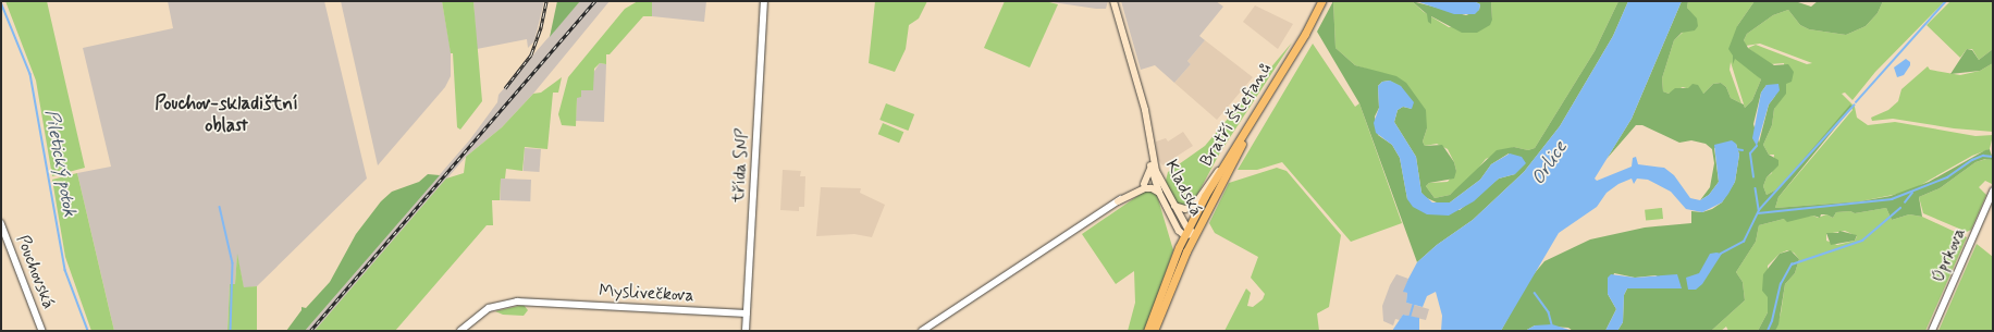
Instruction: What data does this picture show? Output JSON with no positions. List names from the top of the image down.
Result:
{
  "streets": {
    "main road": ["Bratří Štefanů", "Kladská"],
    "street": [
      "třída SNP",
      "Úprkova",
      "Pouchovská",
      "Myslivečkova"
    ]
  },
  "crossings": [
    ["Bratří Štefanů", "Kladská"],
    ["třída SNP", "Myslivečkova"]
  ],
  "districts": ["Pouchov-skladištní oblast"],
  "water": ["Piletický potok", "Orlice"]
}
